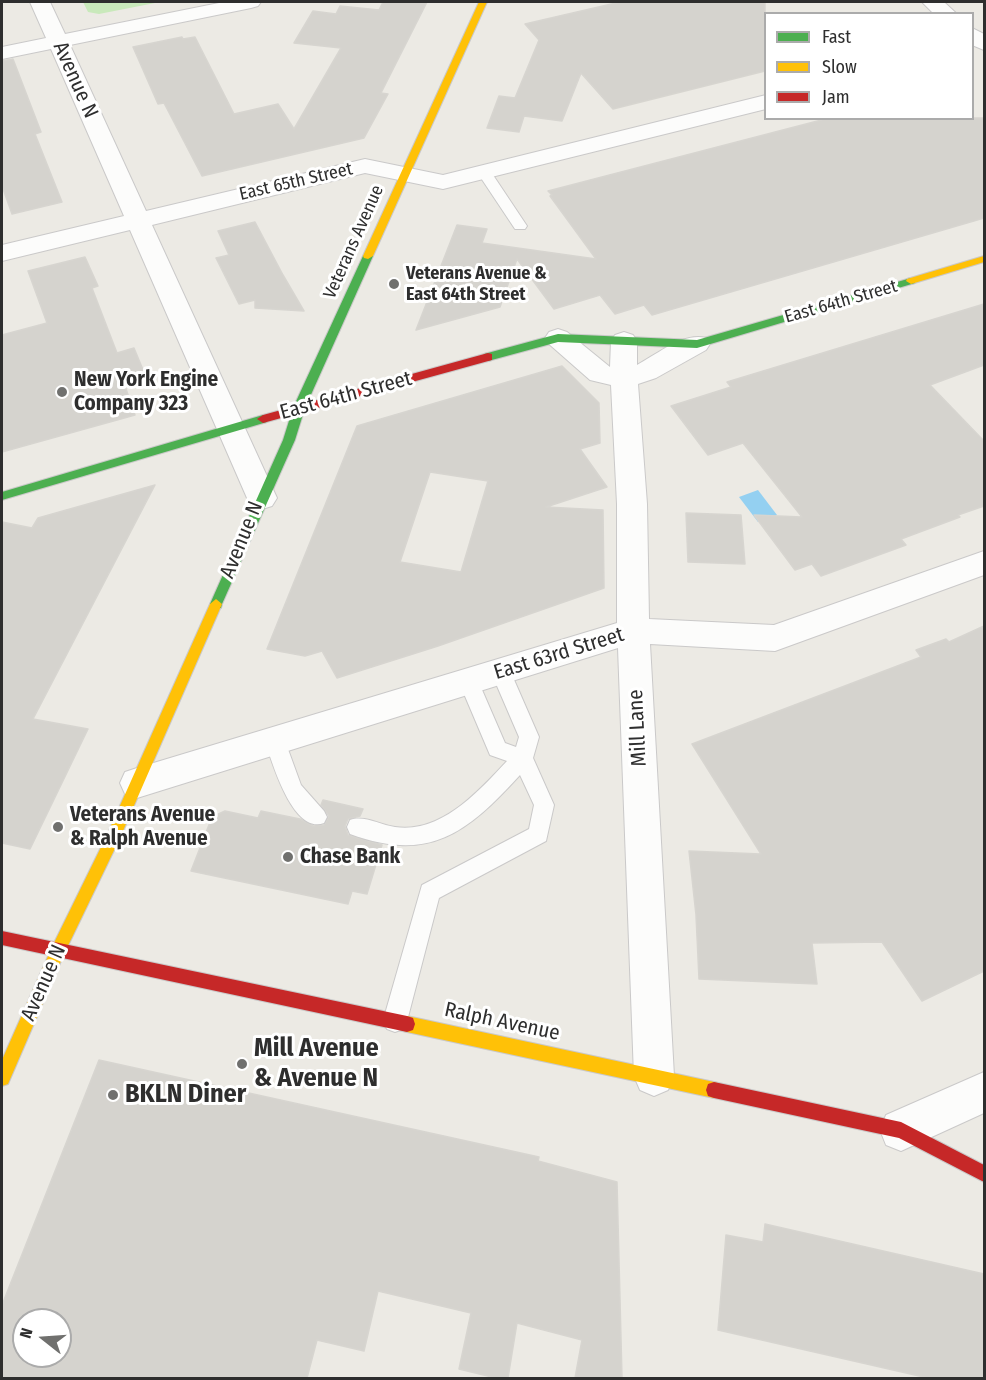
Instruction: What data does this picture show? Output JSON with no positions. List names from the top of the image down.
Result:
{
  "streets": {
    "street": [
      "Avenue N",
      "East 65th Street",
      "Veterans Avenue",
      "East 64th Street",
      "East 63rd Street",
      "Mill Lane",
      "Ralph Avenue"
    ]
  },
  "crossings": [
    ["Avenue N", "East 65th Street"],
    ["Avenue N", "Veterans Avenue"],
    ["Avenue N", "East 64th Street"],
    ["Avenue N", "East 63rd Street"],
    ["Avenue N", "Ralph Avenue"],
    ["East 65th Street", "Veterans Avenue"],
    ["Veterans Avenue", "East 64th Street"],
    ["East 64th Street", "Mill Lane"],
    ["East 63rd Street", "Mill Lane"],
    ["Mill Lane", "Ralph Avenue"]
  ],
  "places": [
    "Veterans Avenue & East 64th Street",
    "New York Engine Company 323",
    "Veterans Avenue & Ralph Avenue",
    "Chase Bank",
    "Mill Avenue & Avenue N",
    "BKLN Diner"
  ],
  "legend": ["Fast", "Slow", "Jam"],
  "north": "left"
}
